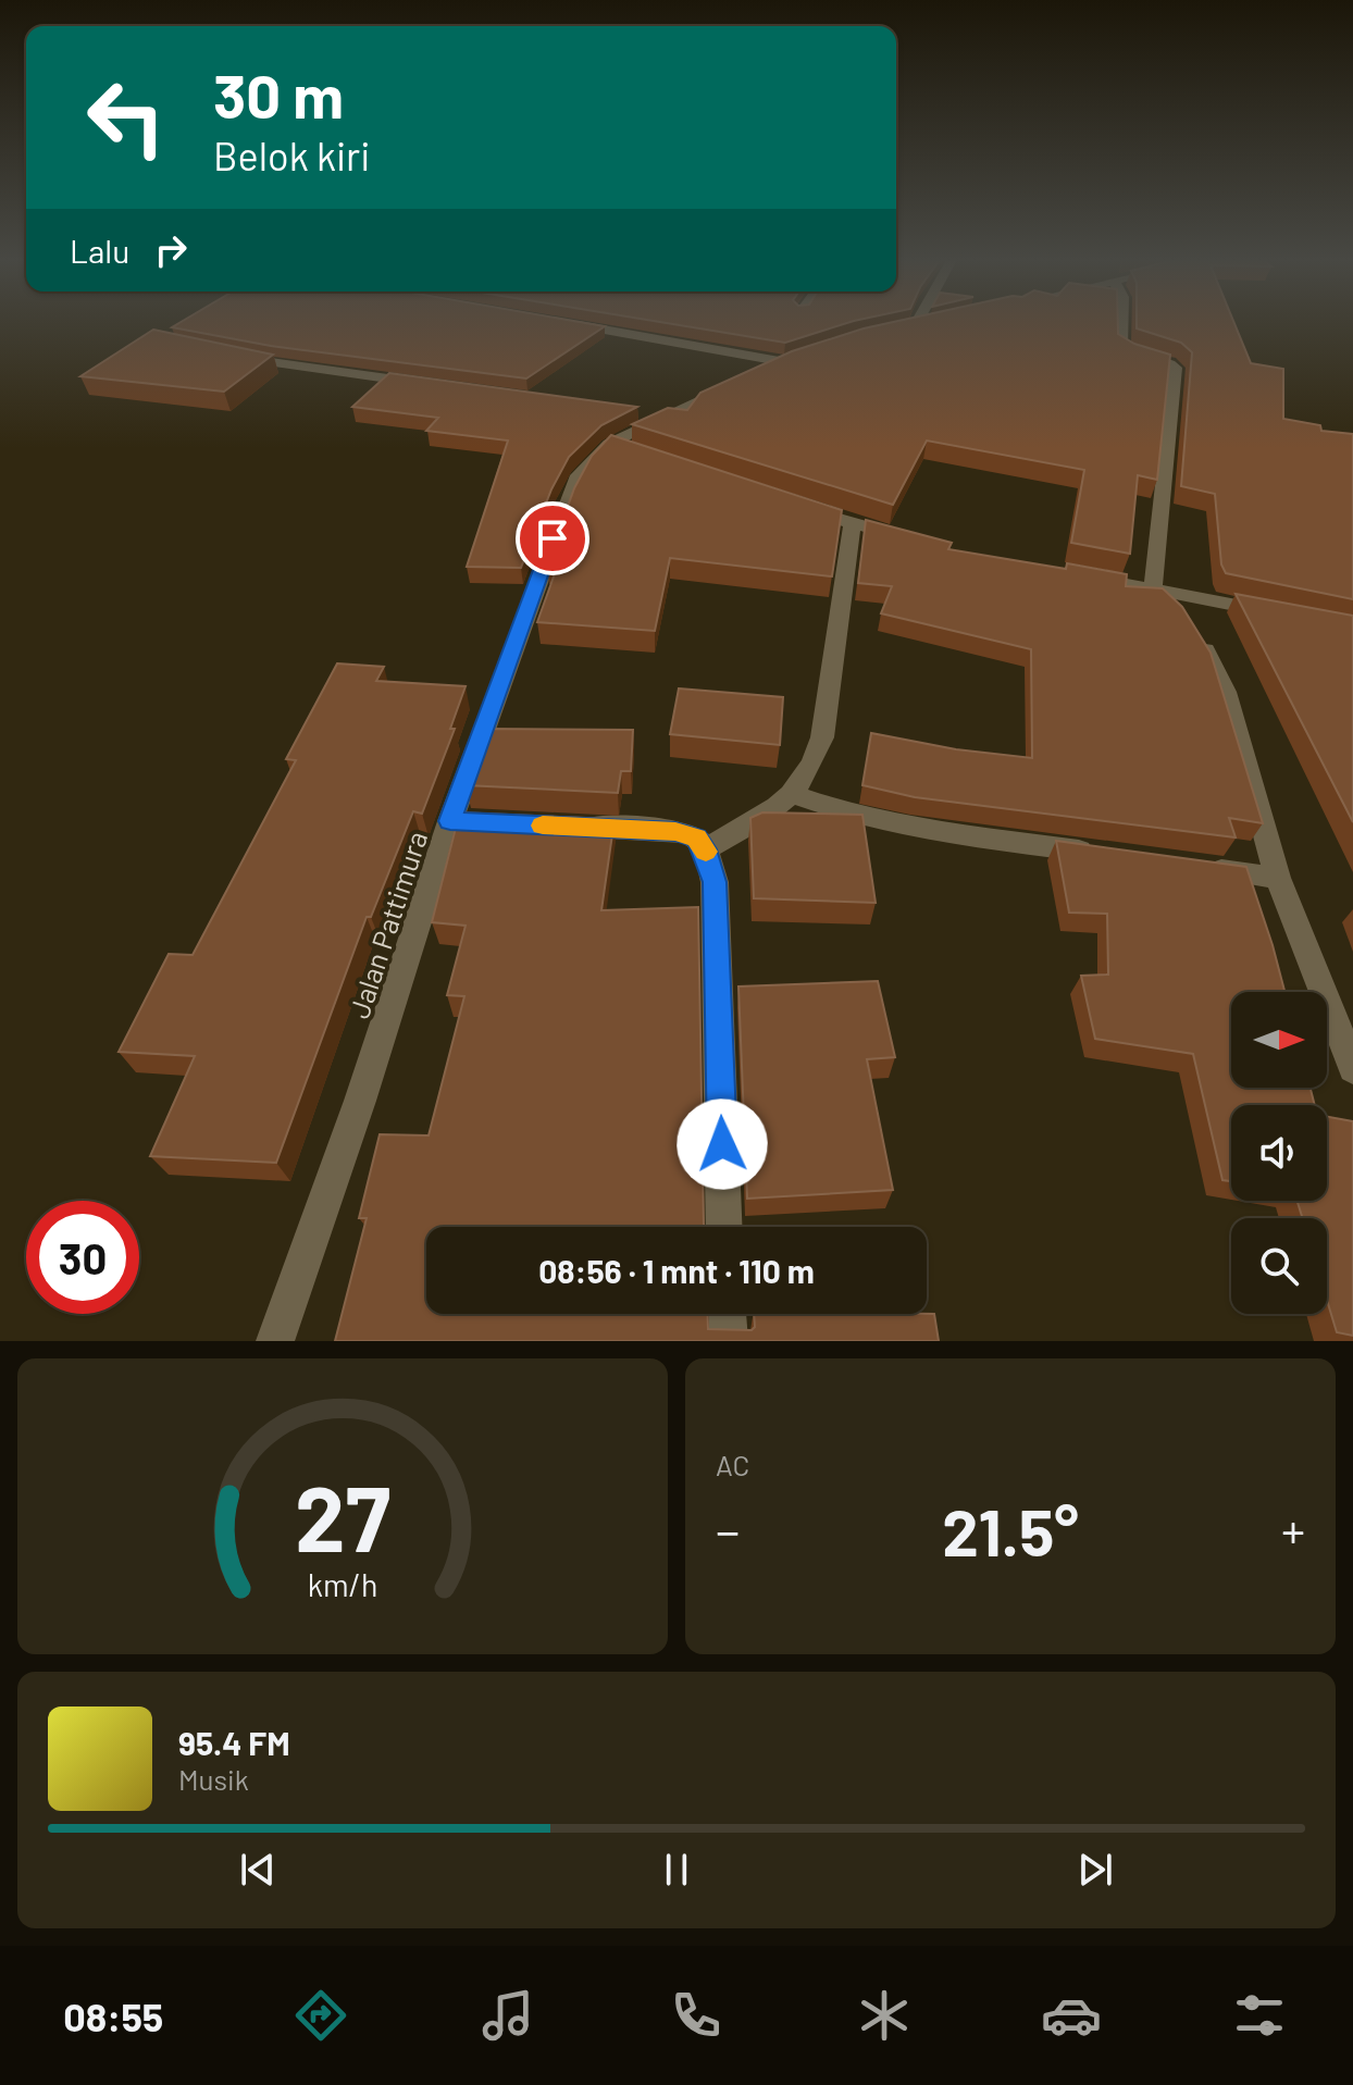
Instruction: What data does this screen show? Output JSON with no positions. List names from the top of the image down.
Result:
{
  "streets": {
    "street": ["Jalan Pattimura"]
  },
  "north": "right",
  "page": {
    "turn": ["30 m", "Belok kiri"],
    "then": "Lalu",
    "limit": "30",
    "trip": "08:56 · 1 mnt · 110 m",
    "tile": "AC",
    "heat": ["−", "21.5°", "+"],
    "song": ["95.4 FM", "Musik"],
    "tabs": "08:55",
    "gauge": ["27", "km/h"]
  }
}
